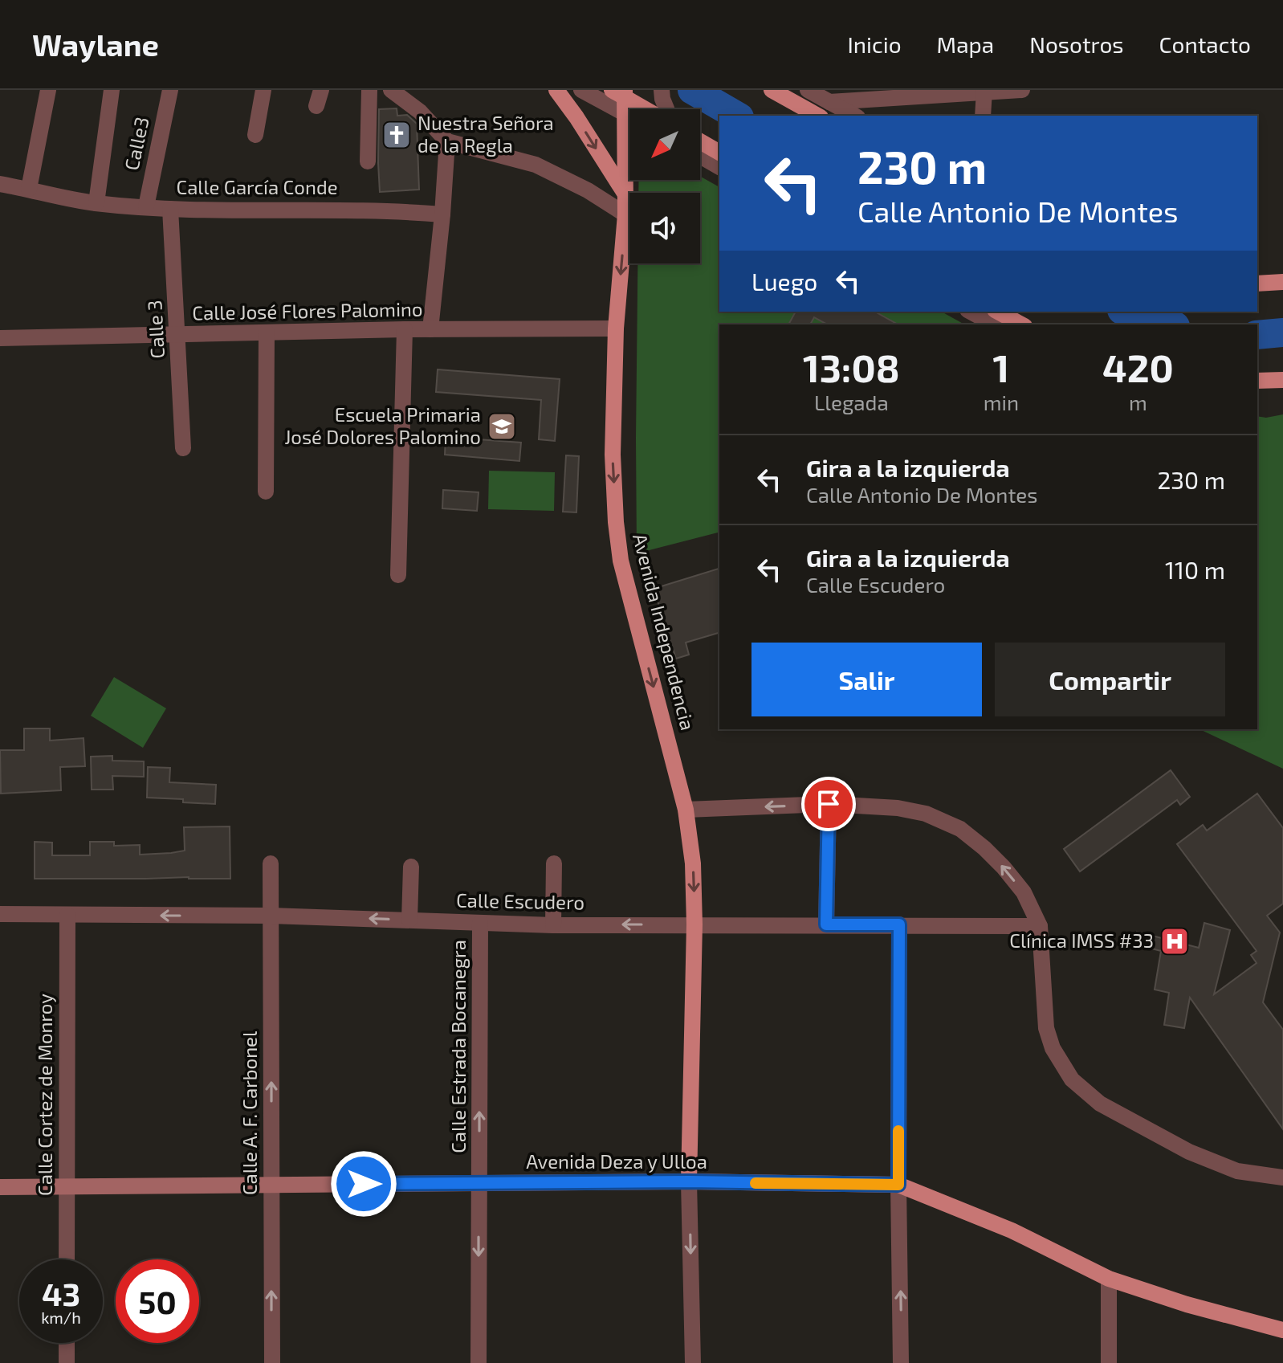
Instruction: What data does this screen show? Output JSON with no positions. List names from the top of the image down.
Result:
{
  "streets": {
    "main road": ["Avenida Independencia", "Avenida Deza y Ulloa"],
    "street": [
      "Calle3",
      "Calle García Conde",
      "Calle José Flores Palomino",
      "Calle 3",
      "Calle Escudero",
      "Calle Estrada Bocanegra",
      "Calle Cortez de Monroy",
      "Calle A. F. Carbonel"
    ]
  },
  "crossings": [
    ["Calle3", "Calle García Conde"],
    ["Calle García Conde", "Calle 3"],
    ["Calle José Flores Palomino", "Calle 3"],
    ["Calle José Flores Palomino", "Avenida Independencia"],
    ["Avenida Independencia", "Calle Escudero"],
    ["Avenida Independencia", "Avenida Deza y Ulloa"],
    ["Calle Escudero", "Calle Estrada Bocanegra"],
    ["Calle Escudero", "Calle Cortez de Monroy"],
    ["Calle Escudero", "Calle A. F. Carbonel"],
    ["Calle Estrada Bocanegra", "Avenida Deza y Ulloa"],
    ["Calle Cortez de Monroy", "Avenida Deza y Ulloa"],
    ["Calle A. F. Carbonel", "Avenida Deza y Ulloa"]
  ],
  "one_way": ["Avenida Independencia", "Calle Escudero", "Calle A. F. Carbonel"],
  "places": {
    "church": ["Nuestra Señora de la Regla"],
    "school or university": ["Escuela Primaria José Dolores Palomino"],
    "hospital": ["Clínica IMSS #33"]
  },
  "north": "bottom left",
  "page": {
    "header": "Waylane",
    "nav": [
      "Inicio",
      "Mapa",
      "Nosotros",
      "Contacto"
    ],
    "turn": ["230 m", "Calle Antonio De Montes"],
    "then": "Luego",
    "eta": [
      "13:08",
      "Llegada",
      "1",
      "min",
      "420",
      "m"
    ],
    "list": [
      {
        "name": "Gira a la izquierda",
        "note": "Calle Antonio De Montes",
        "value": "230 m"
      },
      {
        "name": "Gira a la izquierda",
        "note": "Calle Escudero",
        "value": "110 m"
      }
    ],
    "buttons": ["Salir", "Compartir"],
    "speed": "43 km/h",
    "limit": "50"
  }
}
